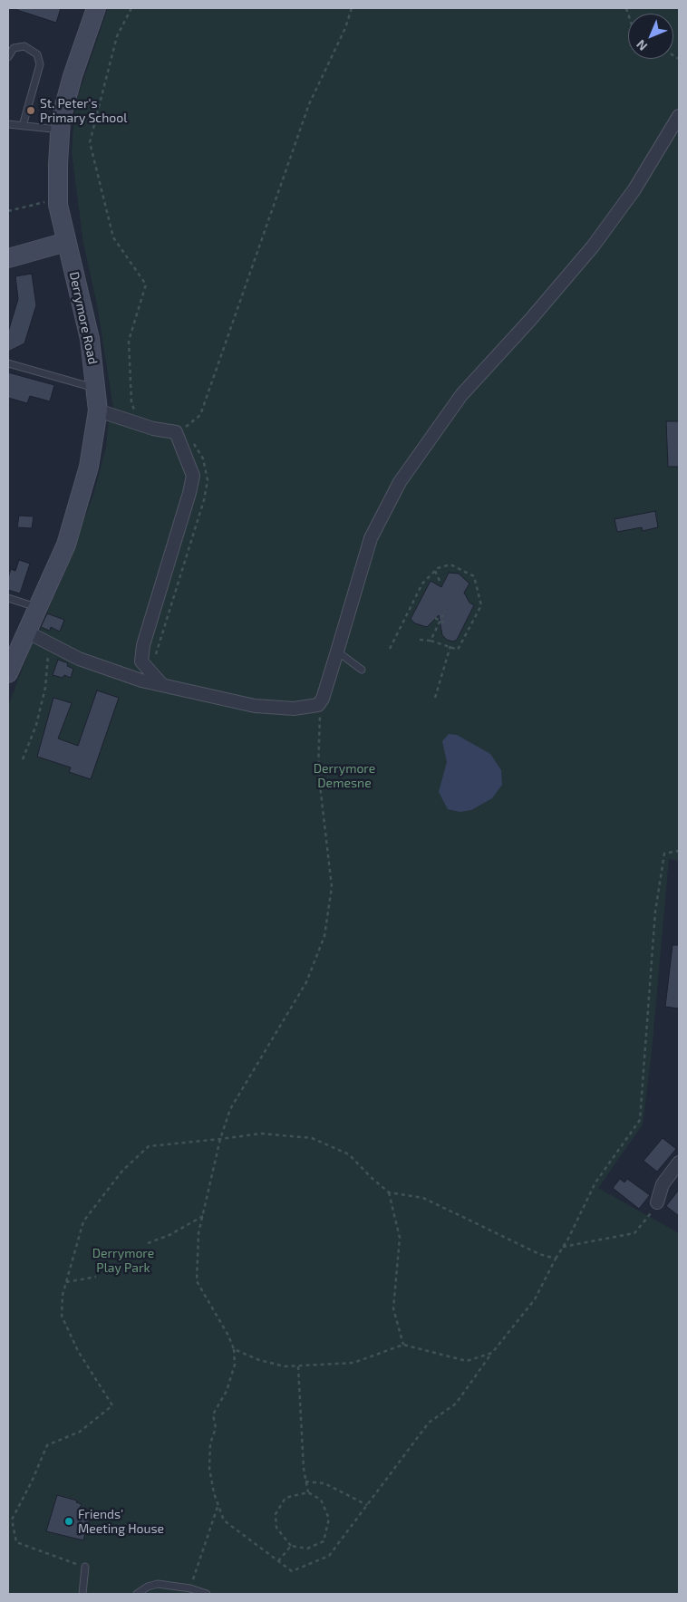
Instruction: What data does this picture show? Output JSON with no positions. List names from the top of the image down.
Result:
{
  "streets": {
    "main road": ["Derrymore Road"]
  },
  "parks": ["Derrymore Demesne", "Derrymore Play Park"],
  "places": ["St. Peter's Primary School", "Friends' Meeting House"],
  "north": "bottom left"
}
